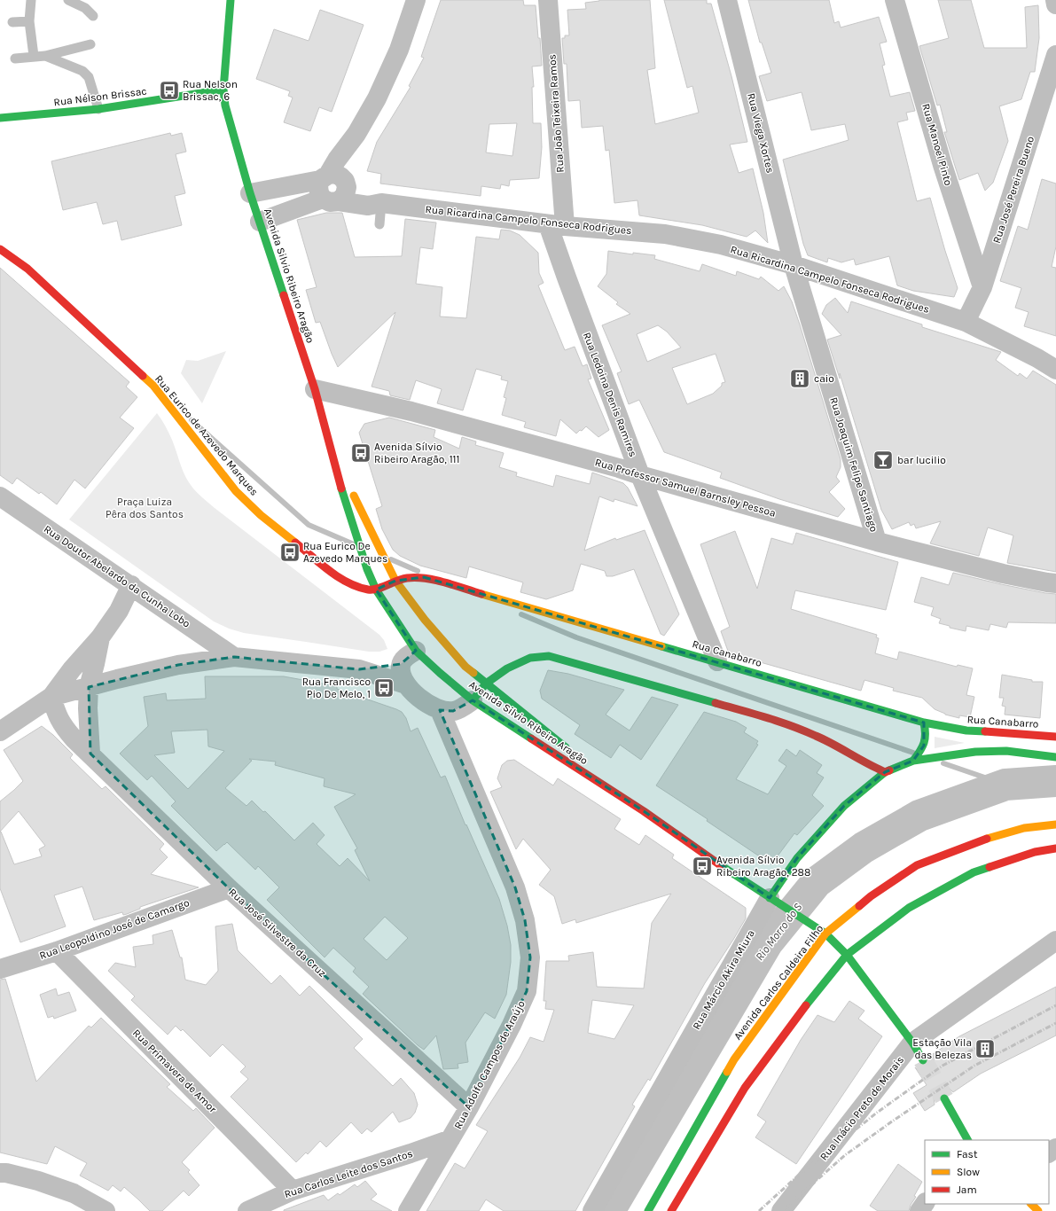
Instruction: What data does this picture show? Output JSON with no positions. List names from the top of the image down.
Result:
{
  "streets": {
    "street": [
      "Rua Nélson Brissac",
      "Rua João Teixeira Ramos",
      "Rua Viega Xortes",
      "Rua Manoel Pinto",
      "Rua José Pereira Bueno",
      "Rua Ricardina Campelo Fonseca Rodrigues",
      "Avenida Silvio Ribeiro Aragão",
      "Rua Ledoina Denis Ramires",
      "Rua Eurico de Azevedo Marques",
      "Rua Joaquim Felipe Santiago",
      "Rua Professor Samuel Barnsley Pessoa",
      "Rua Doutor Abelardo da Cunha Lobo",
      "Rua Canabarro",
      "Rua Leopoldino José de Camargo",
      "Rua José Silvestre da Cruz",
      "Rua Márcio Akira Miura",
      "Avenida Carlos Caldeira Filho",
      "Rua Adolfo Campos de Araújo",
      "Rua Primavera de Amor",
      "Rua Inácio Preto de Morais",
      "Rua Carlos Leite dos Santos"
    ]
  },
  "crossings": [
    ["Rua Nélson Brissac", "Avenida Silvio Ribeiro Aragão"],
    ["Rua João Teixeira Ramos", "Rua Ricardina Campelo Fonseca Rodrigues"],
    ["Rua João Teixeira Ramos", "Rua Ledoina Denis Ramires"],
    ["Rua Viega Xortes", "Rua Ricardina Campelo Fonseca Rodrigues"],
    ["Rua Viega Xortes", "Rua Joaquim Felipe Santiago"],
    ["Rua Manoel Pinto", "Rua José Pereira Bueno"],
    ["Rua José Pereira Bueno", "Rua Ricardina Campelo Fonseca Rodrigues"],
    ["Rua Ricardina Campelo Fonseca Rodrigues", "Avenida Silvio Ribeiro Aragão"],
    ["Rua Ricardina Campelo Fonseca Rodrigues", "Rua Ledoina Denis Ramires"],
    ["Rua Ricardina Campelo Fonseca Rodrigues", "Rua Joaquim Felipe Santiago"],
    ["Avenida Silvio Ribeiro Aragão", "Rua Eurico de Azevedo Marques"],
    ["Avenida Silvio Ribeiro Aragão", "Rua Professor Samuel Barnsley Pessoa"],
    ["Avenida Silvio Ribeiro Aragão", "Rua Canabarro"],
    ["Avenida Silvio Ribeiro Aragão", "Rua Márcio Akira Miura"],
    ["Avenida Silvio Ribeiro Aragão", "Avenida Carlos Caldeira Filho"],
    ["Avenida Silvio Ribeiro Aragão", "Rua Inácio Preto de Morais"],
    ["Rua Ledoina Denis Ramires", "Rua Professor Samuel Barnsley Pessoa"],
    ["Rua Ledoina Denis Ramires", "Rua Canabarro"],
    ["Rua Joaquim Felipe Santiago", "Rua Professor Samuel Barnsley Pessoa"],
    ["Rua Leopoldino José de Camargo", "Rua José Silvestre da Cruz"],
    ["Rua Leopoldino José de Camargo", "Rua Primavera de Amor"],
    ["Rua José Silvestre da Cruz", "Rua Adolfo Campos de Araújo"],
    ["Rua Adolfo Campos de Araújo", "Rua Carlos Leite dos Santos"],
    ["Rua Primavera de Amor", "Rua Carlos Leite dos Santos"]
  ],
  "water": ["Rio Morro do S"],
  "parks": ["Praça Luiza Pêra dos Santos"],
  "places": {
    "bus stop": [
      "Rua Nelson Brissac, 6",
      "Avenida Sílvio Ribeiro Aragão, 111",
      "Rua Eurico De Azevedo Marques",
      "Rua Francisco Pio De Melo, 1",
      "Avenida Sílvio Ribeiro Aragão, 288"
    ],
    "building": ["caio", "Estação Vila das Belezas"],
    "bar": ["bar lucilio"]
  },
  "legend": ["Fast", "Slow", "Jam"]
}
